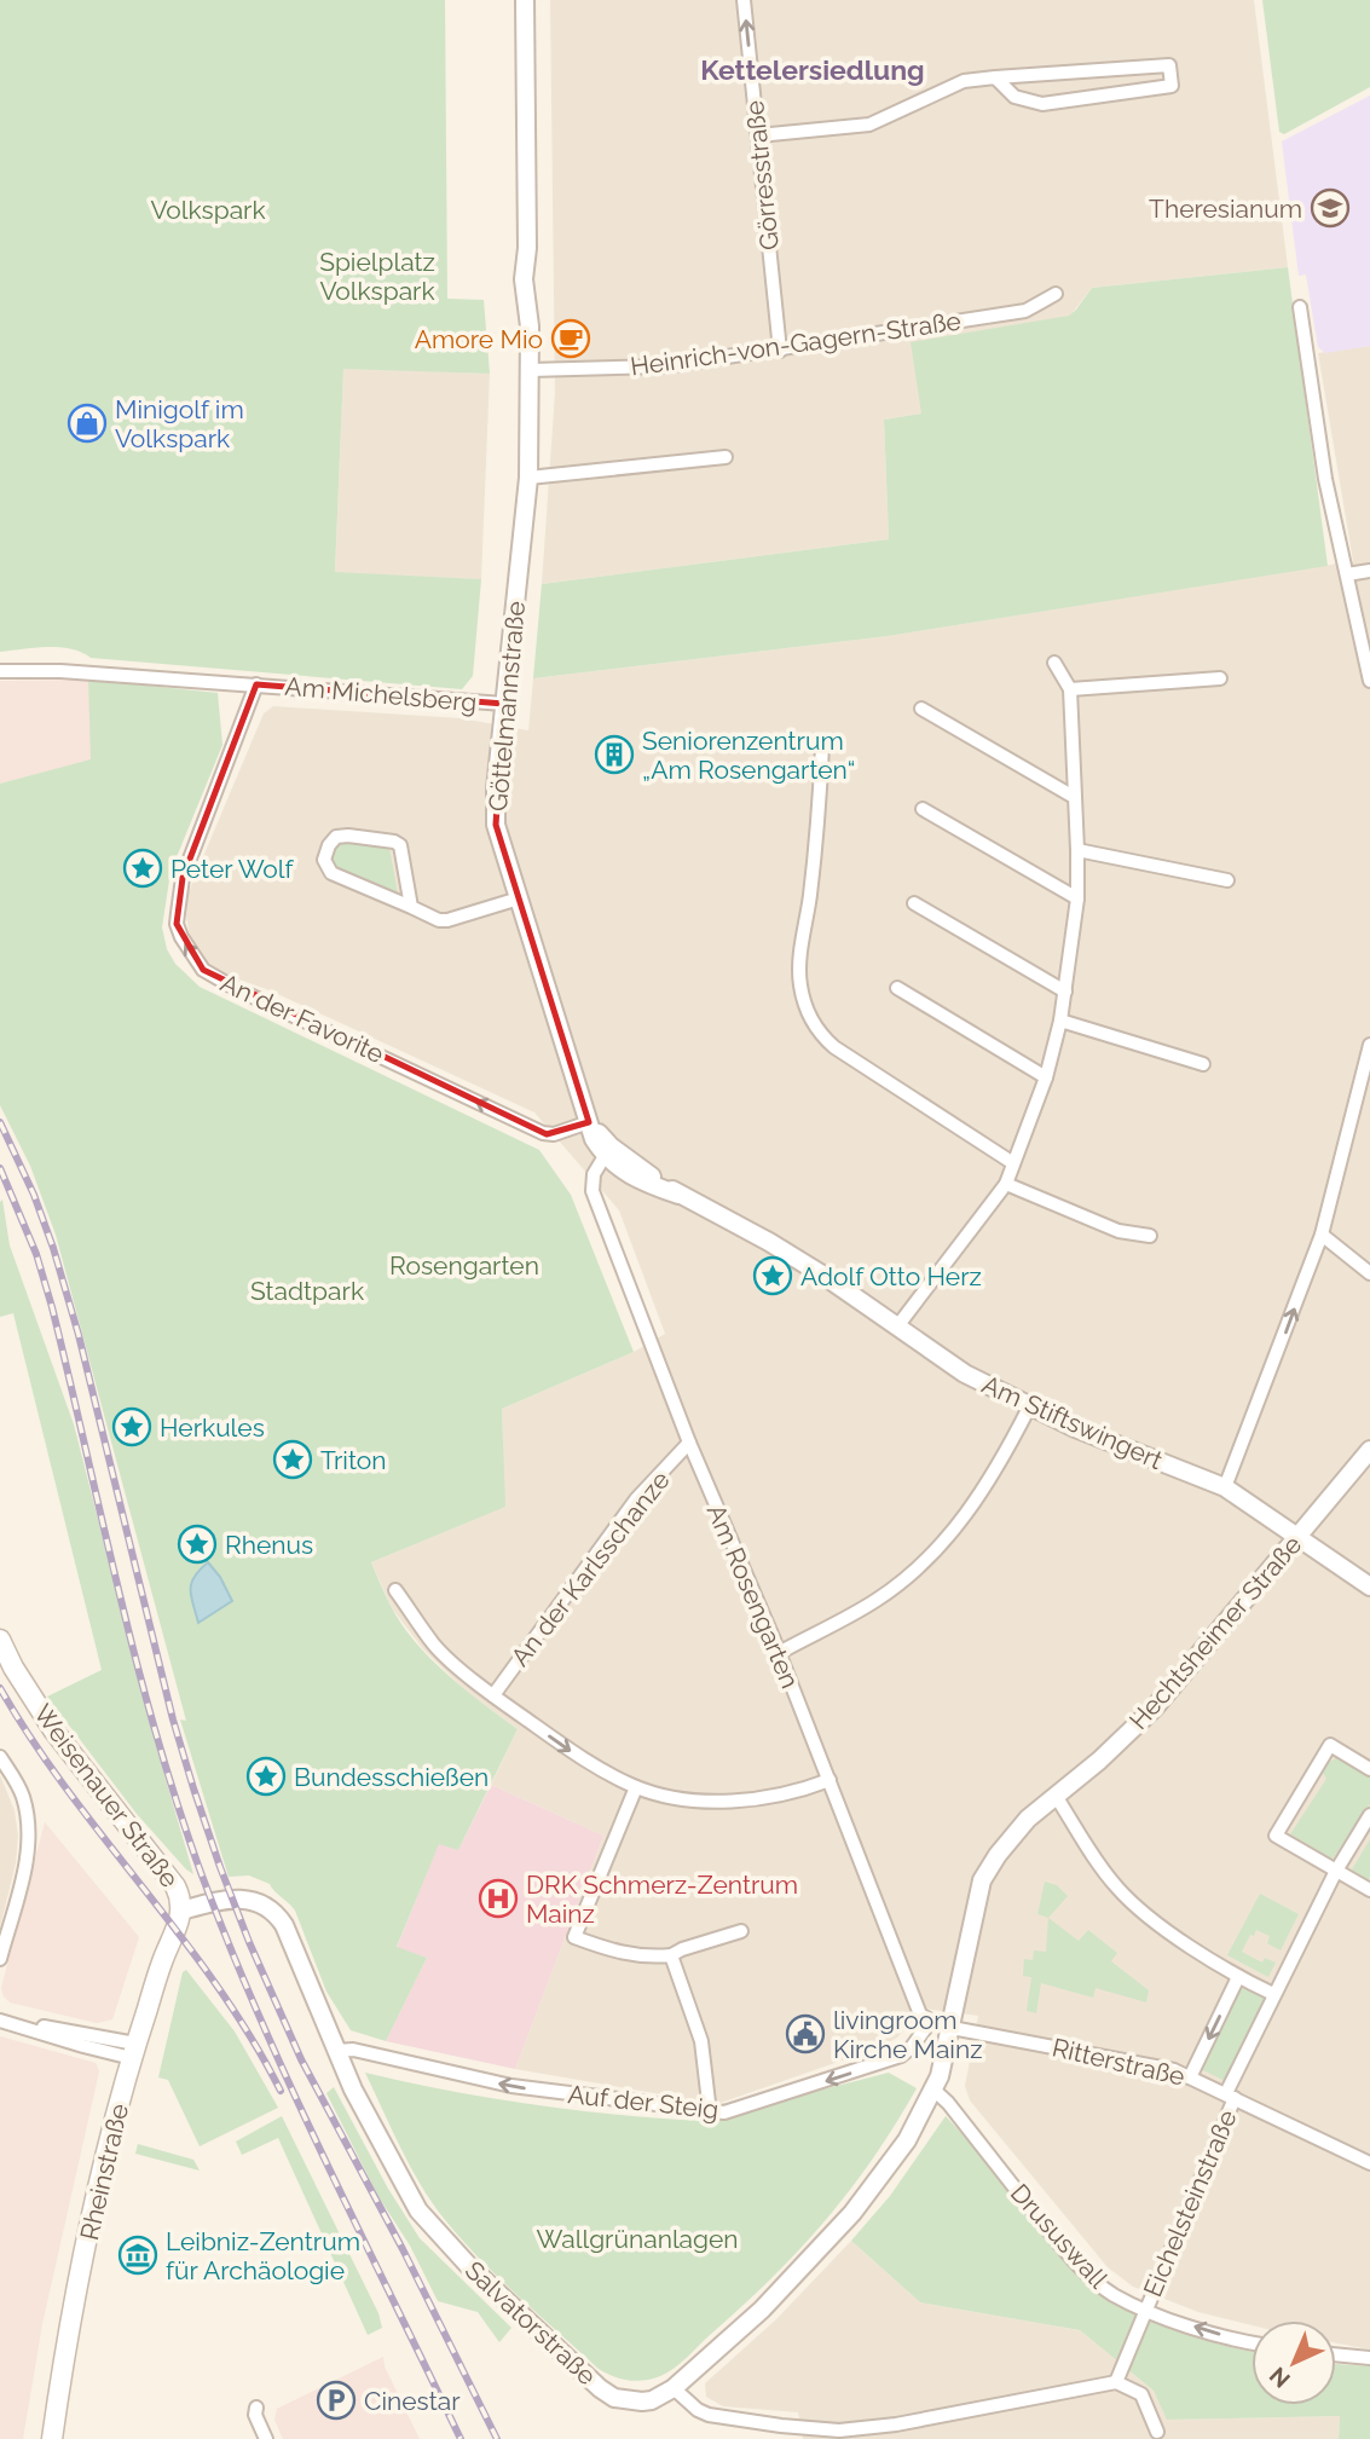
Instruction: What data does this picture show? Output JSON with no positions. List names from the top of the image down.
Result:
{
  "streets": {
    "main road": ["Weisenauer Straße", "Rheinstraße"],
    "street": [
      "Görresstraße",
      "Heinrich-von-Gagern-Straße",
      "Am Michelsberg",
      "Göttelmannstraße",
      "An der Favorite",
      "Am Stiftswingert",
      "An der Karlsschanze",
      "Am Rosengarten",
      "Hechtsheimer Straße",
      "Ritterstraße",
      "Auf der Steig",
      "Eichelsteinstraße",
      "Drususwall",
      "Salvatorstraße"
    ]
  },
  "crossings": [
    ["Görresstraße", "Heinrich-von-Gagern-Straße"],
    ["Heinrich-von-Gagern-Straße", "Göttelmannstraße"],
    ["Am Michelsberg", "Göttelmannstraße"],
    ["Am Michelsberg", "An der Favorite"],
    ["Göttelmannstraße", "An der Favorite"],
    ["Göttelmannstraße", "Am Stiftswingert"],
    ["Göttelmannstraße", "Am Rosengarten"],
    ["Am Stiftswingert", "Am Rosengarten"],
    ["Am Stiftswingert", "Hechtsheimer Straße"],
    ["An der Karlsschanze", "Am Rosengarten"],
    ["Am Rosengarten", "Auf der Steig"],
    ["Hechtsheimer Straße", "Ritterstraße"],
    ["Hechtsheimer Straße", "Salvatorstraße"],
    ["Weisenauer Straße", "Rheinstraße"],
    ["Weisenauer Straße", "Salvatorstraße"],
    ["Ritterstraße", "Eichelsteinstraße"],
    ["Ritterstraße", "Salvatorstraße"],
    ["Auf der Steig", "Salvatorstraße"],
    ["Rheinstraße", "Salvatorstraße"],
    ["Eichelsteinstraße", "Drususwall"],
    ["Drususwall", "Salvatorstraße"]
  ],
  "one_way": ["Görresstraße", "Auf der Steig"],
  "districts": ["Kettelersiedlung"],
  "parks": [
    "Volkspark",
    "Spielplatz Volkspark",
    "Rosengarten",
    "Stadtpark",
    "Wallgrünanlagen"
  ],
  "places": {
    "school or university": ["Theresianum"],
    "cafe": ["Amore Mio"],
    "shop": ["Minigolf im Volkspark"],
    "building": ["Seniorenzentrum „Am Rosengarten“"],
    "place": [
      "Peter Wolf",
      "Adolf Otto Herz",
      "Herkules",
      "Triton",
      "Rhenus",
      "Bundesschießen"
    ],
    "hospital": ["DRK Schmerz-Zentrum Mainz"],
    "public building": ["livingroom Kirche Mainz"],
    "museum": ["Leibniz-Zentrum für Archäologie"],
    "parking": ["Cinestar"]
  },
  "north": "bottom left"
}
